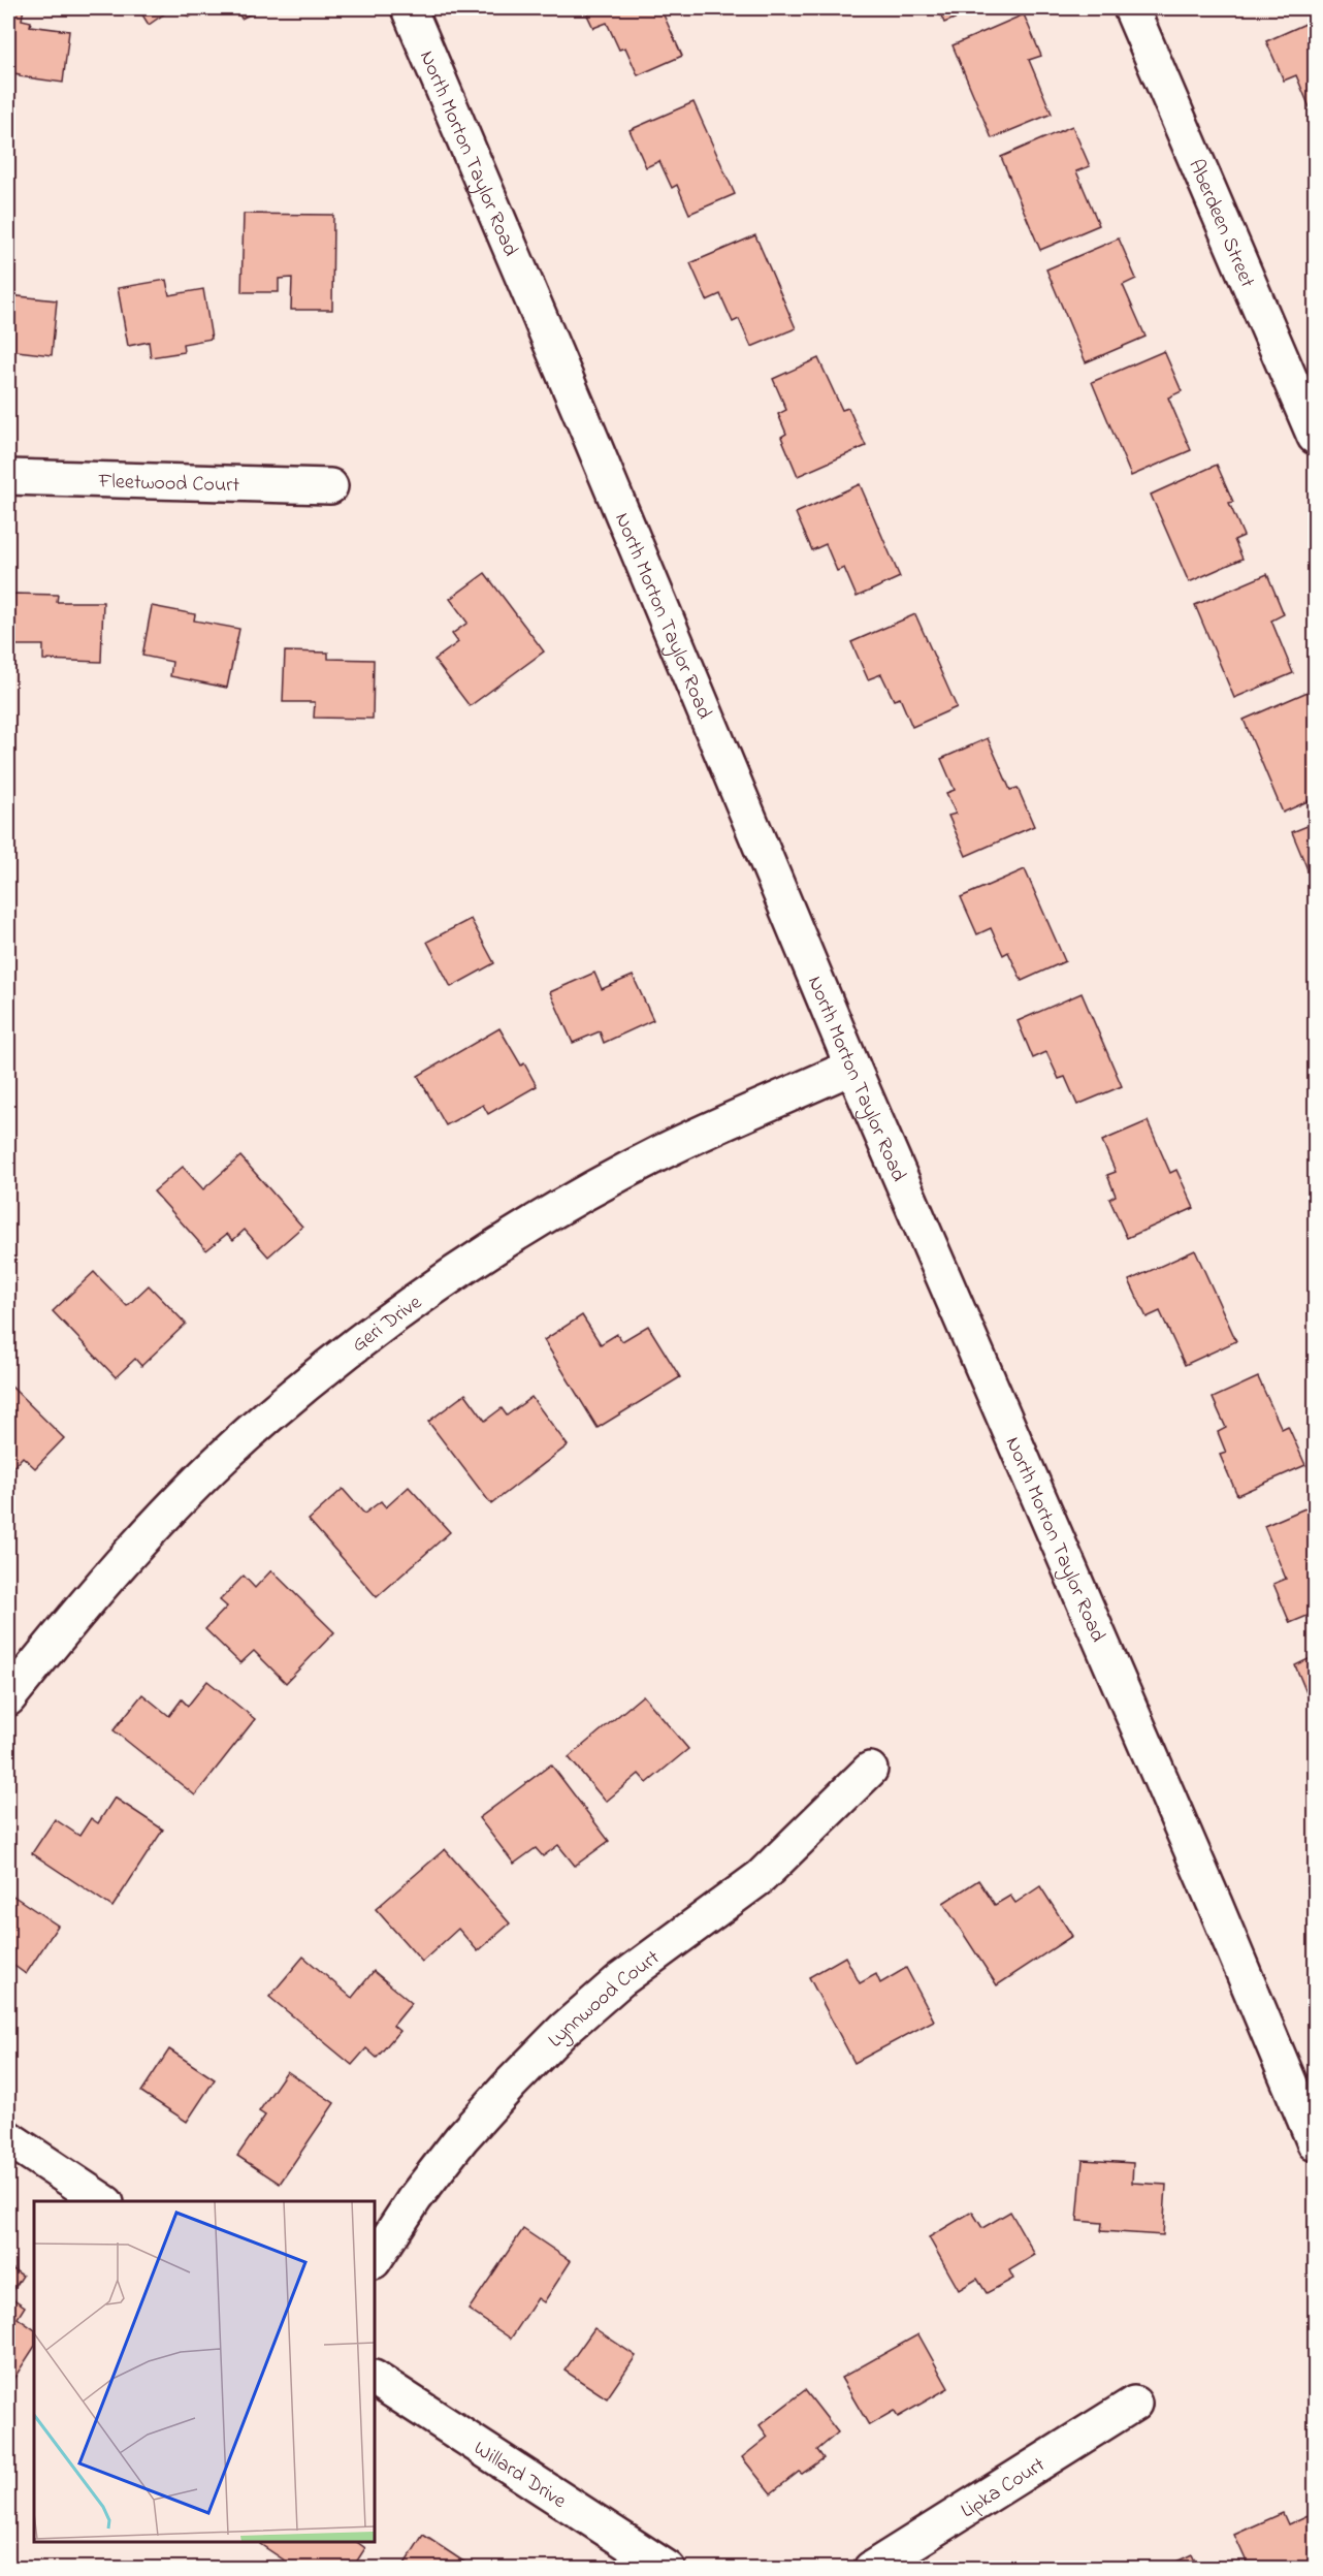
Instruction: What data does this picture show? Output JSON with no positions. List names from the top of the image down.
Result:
{
  "streets": {
    "street": [
      "North Morton Taylor Road",
      "Aberdeen Street",
      "Fleetwood Court",
      "Geri Drive",
      "Lynnwood Court",
      "Willard Drive",
      "Lipka Court"
    ]
  },
  "crossings": [
    ["North Morton Taylor Road", "Geri Drive"]
  ]
}
